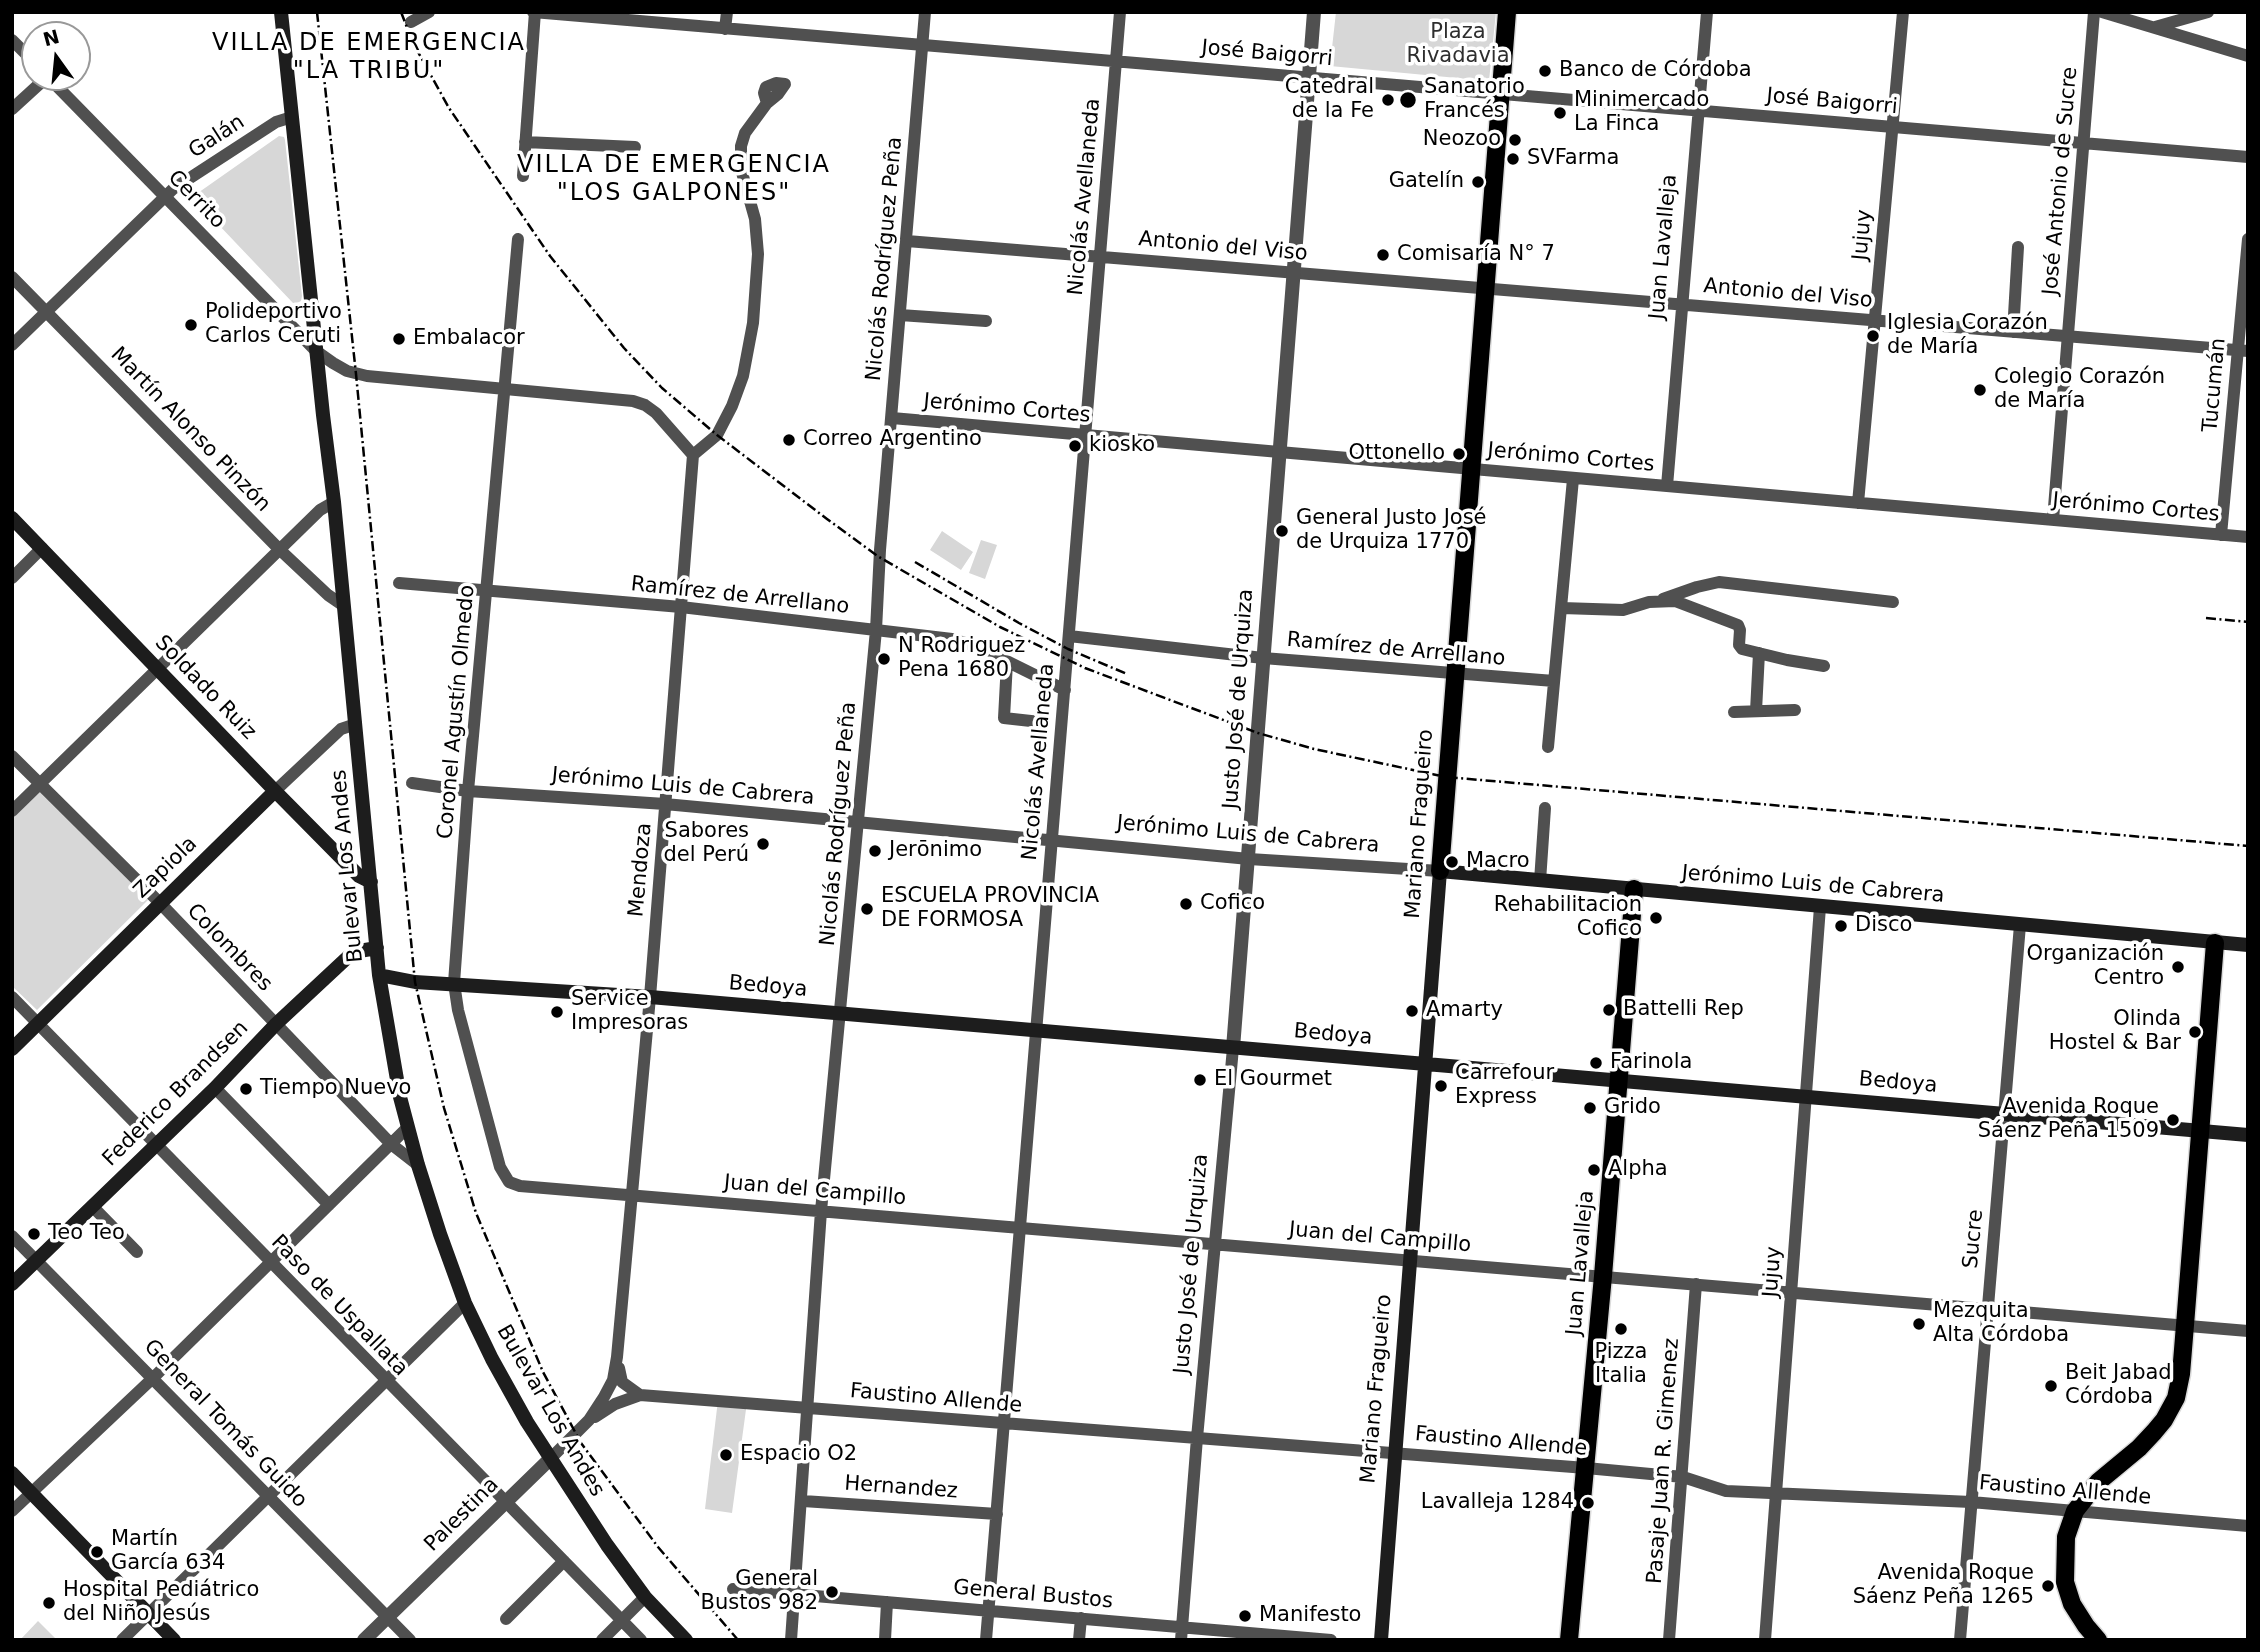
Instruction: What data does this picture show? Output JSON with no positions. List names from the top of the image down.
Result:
{
  "streets": {
    "main road": [
      "Juan Lavalleja",
      "Soldado Ruiz",
      "Jerónimo Luis de Cabrera",
      "Mariano Fragueiro",
      "Bulevar Los Andes",
      "Zapiola",
      "Bedoya",
      "Federico Brandsen"
    ],
    "street": [
      "José Baigorri",
      "Galán",
      "José Antonio de Sucre",
      "Nicolás Avellaneda",
      "Cerrito",
      "Jujuy",
      "Antonio del Viso",
      "Nicolás Rodríguez Peña",
      "Tucumán",
      "Jerónimo Cortes",
      "Martín Alonso Pinzón",
      "Ramírez de Arrellano",
      "Justo José de Urquiza",
      "Coronel Agustín Olmedo",
      "Mendoza",
      "Colombres",
      "Juan del Campillo",
      "Sucre",
      "Paso de Uspallata",
      "Faustino Allende",
      "General Tomás Guido",
      "Pasaje Juan R. Gimenez",
      "Hernandez",
      "Palestina",
      "General Bustos"
    ]
  },
  "crossings": [
    ["José Baigorri", "José Antonio de Sucre"],
    ["José Baigorri", "Nicolás Avellaneda"],
    ["José Baigorri", "Jujuy"],
    ["José Baigorri", "Juan Lavalleja"],
    ["José Baigorri", "Nicolás Rodríguez Peña"],
    ["José Baigorri", "Justo José de Urquiza"],
    ["José Baigorri", "Mariano Fragueiro"],
    ["Galán", "Cerrito"],
    ["Galán", "Martín Alonso Pinzón"],
    ["Galán", "Bulevar Los Andes"],
    ["José Antonio de Sucre", "Antonio del Viso"],
    ["José Antonio de Sucre", "Jerónimo Cortes"],
    ["Nicolás Avellaneda", "Antonio del Viso"],
    ["Nicolás Avellaneda", "Jerónimo Cortes"],
    ["Nicolás Avellaneda", "Ramírez de Arrellano"],
    ["Nicolás Avellaneda", "Jerónimo Luis de Cabrera"],
    ["Nicolás Avellaneda", "Bedoya"],
    ["Nicolás Avellaneda", "Juan del Campillo"],
    ["Nicolás Avellaneda", "Faustino Allende"],
    ["Nicolás Avellaneda", "Hernandez"],
    ["Nicolás Avellaneda", "General Bustos"],
    ["Cerrito", "Coronel Agustín Olmedo"],
    ["Cerrito", "Bulevar Los Andes"],
    ["Cerrito", "Mendoza"],
    ["Jujuy", "Antonio del Viso"],
    ["Jujuy", "Jerónimo Cortes"],
    ["Jujuy", "Jerónimo Luis de Cabrera"],
    ["Jujuy", "Bedoya"],
    ["Jujuy", "Juan del Campillo"],
    ["Jujuy", "Faustino Allende"],
    ["Antonio del Viso", "Juan Lavalleja"],
    ["Antonio del Viso", "Nicolás Rodríguez Peña"],
    ["Antonio del Viso", "Tucumán"],
    ["Antonio del Viso", "Justo José de Urquiza"],
    ["Antonio del Viso", "Mariano Fragueiro"],
    ["Juan Lavalleja", "Jerónimo Cortes"],
    ["Juan Lavalleja", "Jerónimo Luis de Cabrera"],
    ["Juan Lavalleja", "Bedoya"],
    ["Juan Lavalleja", "Juan del Campillo"],
    ["Juan Lavalleja", "Faustino Allende"],
    ["Nicolás Rodríguez Peña", "Jerónimo Cortes"],
    ["Nicolás Rodríguez Peña", "Ramírez de Arrellano"],
    ["Nicolás Rodríguez Peña", "Jerónimo Luis de Cabrera"],
    ["Nicolás Rodríguez Peña", "Bedoya"],
    ["Nicolás Rodríguez Peña", "Juan del Campillo"],
    ["Nicolás Rodríguez Peña", "Faustino Allende"],
    ["Nicolás Rodríguez Peña", "Hernandez"],
    ["Nicolás Rodríguez Peña", "General Bustos"],
    ["Tucumán", "Jerónimo Cortes"],
    ["Jerónimo Cortes", "Justo José de Urquiza"],
    ["Jerónimo Cortes", "Mariano Fragueiro"],
    ["Martín Alonso Pinzón", "Bulevar Los Andes"],
    ["Ramírez de Arrellano", "Justo José de Urquiza"],
    ["Ramírez de Arrellano", "Coronel Agustín Olmedo"],
    ["Ramírez de Arrellano", "Mariano Fragueiro"],
    ["Ramírez de Arrellano", "Mendoza"],
    ["Soldado Ruiz", "Bulevar Los Andes"],
    ["Soldado Ruiz", "Zapiola"],
    ["Justo José de Urquiza", "Jerónimo Luis de Cabrera"],
    ["Justo José de Urquiza", "Bedoya"],
    ["Justo José de Urquiza", "Juan del Campillo"],
    ["Justo José de Urquiza", "Faustino Allende"],
    ["Justo José de Urquiza", "General Bustos"],
    ["Coronel Agustín Olmedo", "Jerónimo Luis de Cabrera"],
    ["Coronel Agustín Olmedo", "Bedoya"],
    ["Coronel Agustín Olmedo", "Juan del Campillo"],
    ["Jerónimo Luis de Cabrera", "Mariano Fragueiro"],
    ["Jerónimo Luis de Cabrera", "Mendoza"],
    ["Jerónimo Luis de Cabrera", "Sucre"],
    ["Mariano Fragueiro", "Bedoya"],
    ["Mariano Fragueiro", "Juan del Campillo"],
    ["Mariano Fragueiro", "Faustino Allende"],
    ["Bulevar Los Andes", "Zapiola"],
    ["Bulevar Los Andes", "Colombres"],
    ["Bulevar Los Andes", "Bedoya"],
    ["Bulevar Los Andes", "Federico Brandsen"],
    ["Bulevar Los Andes", "Palestina"],
    ["Zapiola", "Colombres"],
    ["Zapiola", "Paso de Uspallata"],
    ["Mendoza", "Bedoya"],
    ["Mendoza", "Juan del Campillo"],
    ["Mendoza", "Faustino Allende"],
    ["Mendoza", "Palestina"],
    ["Colombres", "Federico Brandsen"],
    ["Bedoya", "Sucre"],
    ["Federico Brandsen", "Paso de Uspallata"],
    ["Federico Brandsen", "General Tomás Guido"],
    ["Juan del Campillo", "Sucre"],
    ["Juan del Campillo", "Pasaje Juan R. Gimenez"],
    ["Sucre", "Faustino Allende"],
    ["Paso de Uspallata", "Palestina"],
    ["Faustino Allende", "Pasaje Juan R. Gimenez"],
    ["Faustino Allende", "Palestina"],
    ["General Tomás Guido", "Palestina"]
  ],
  "districts": ["VILLA DE EMERGENCIA \"LA TRIBU\"", "VILLA DE EMERGENCIA \"LOS GALPONES\""],
  "parks": ["Plaza Rivadavia"],
  "places": [
    "Banco de Córdoba",
    "Catedral de la Fe",
    "Sanatorio Francés",
    "Minimercado La Finca",
    "Neozoo",
    "SVFarma",
    "Gatelín",
    "Comisaría N° 7",
    "Polideportivo Carlos Ceruti",
    "Iglesia Corazón de María",
    "Embalacor",
    "Colegio Corazón de María",
    "Correo Argentino",
    "kiosko",
    "Ottonello",
    "General Justo José de Urquiza 1770",
    "N Rodriguez Pena 1680",
    "Sabores del Perú",
    "Jerōnimo",
    "Macro",
    "Cofico",
    "ESCUELA PROVINCIA DE FORMOSA",
    "Rehabilitacion Cofico",
    "Disco",
    "Organización Centro",
    "Battelli Rep",
    "Amarty",
    "Service Impresoras",
    "Olinda Hostel & Bar",
    "Farinola",
    "El Gourmet",
    "Carrefour Express",
    "Tiempo Nuevo",
    "Grido",
    "Avenida Roque Sáenz Peña 1509",
    "Alpha",
    "Teo Teo",
    "Mezquita Alta Córdoba",
    "Pizza Italia",
    "Beit Jabad Córdoba",
    "Espacio O2",
    "Lavalleja 1284",
    "Martín García 634",
    "Avenida Roque Sáenz Peña 1265",
    "General Bustos 982",
    "Hospital Pediátrico del Niño Jesús",
    "Manifesto"
  ],
  "north": "top"
}
